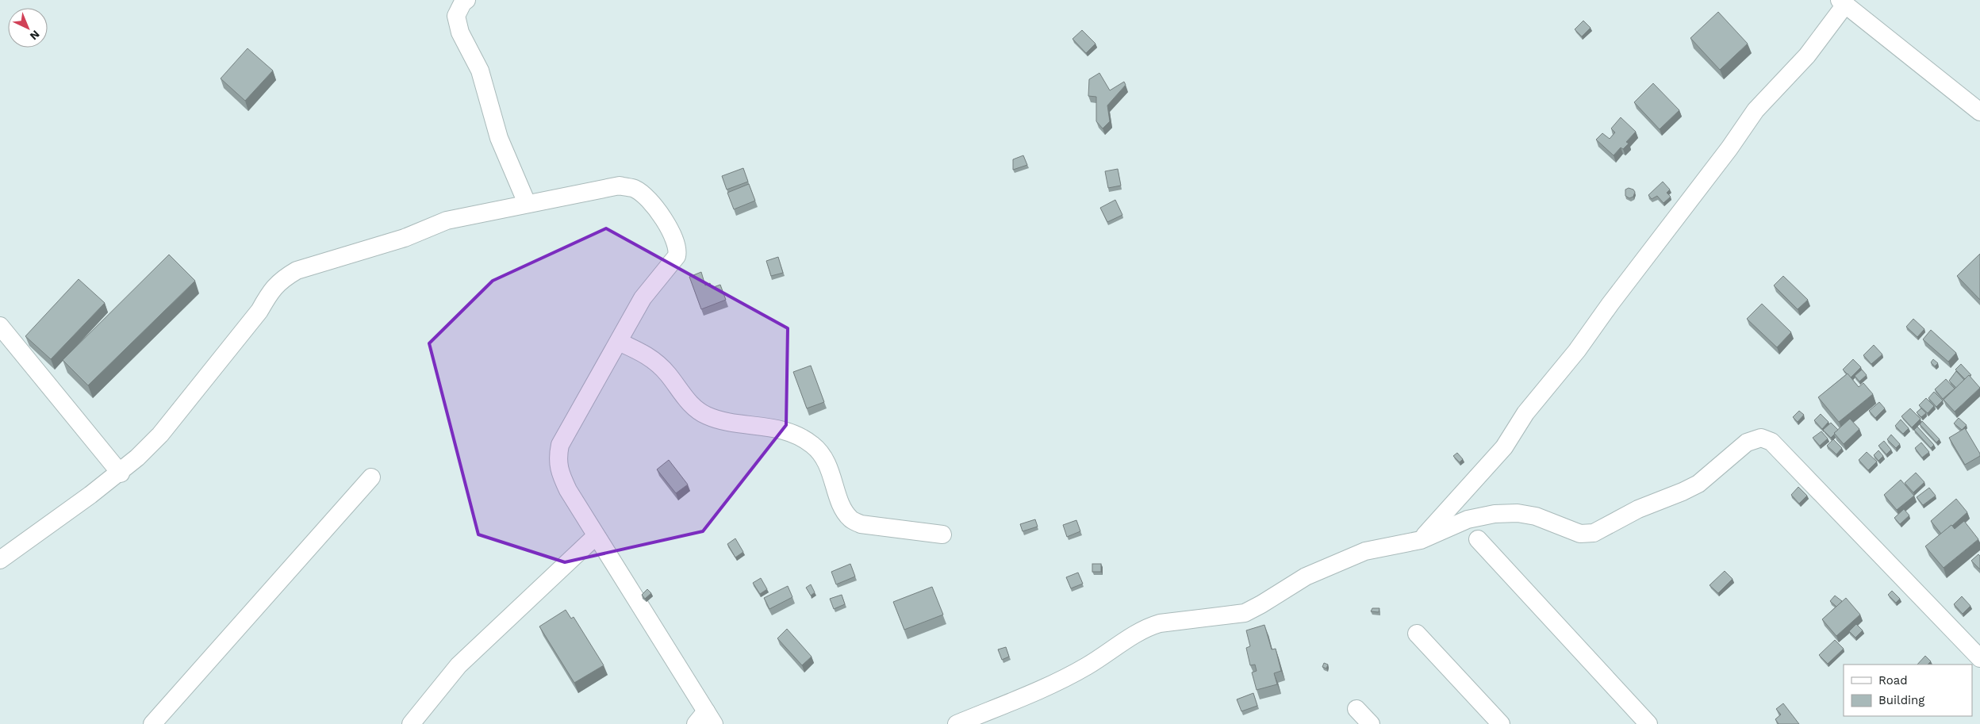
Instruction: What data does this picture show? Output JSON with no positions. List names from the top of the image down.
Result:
{
  "legend": ["Road", "Building"],
  "north": "bottom right"
}
